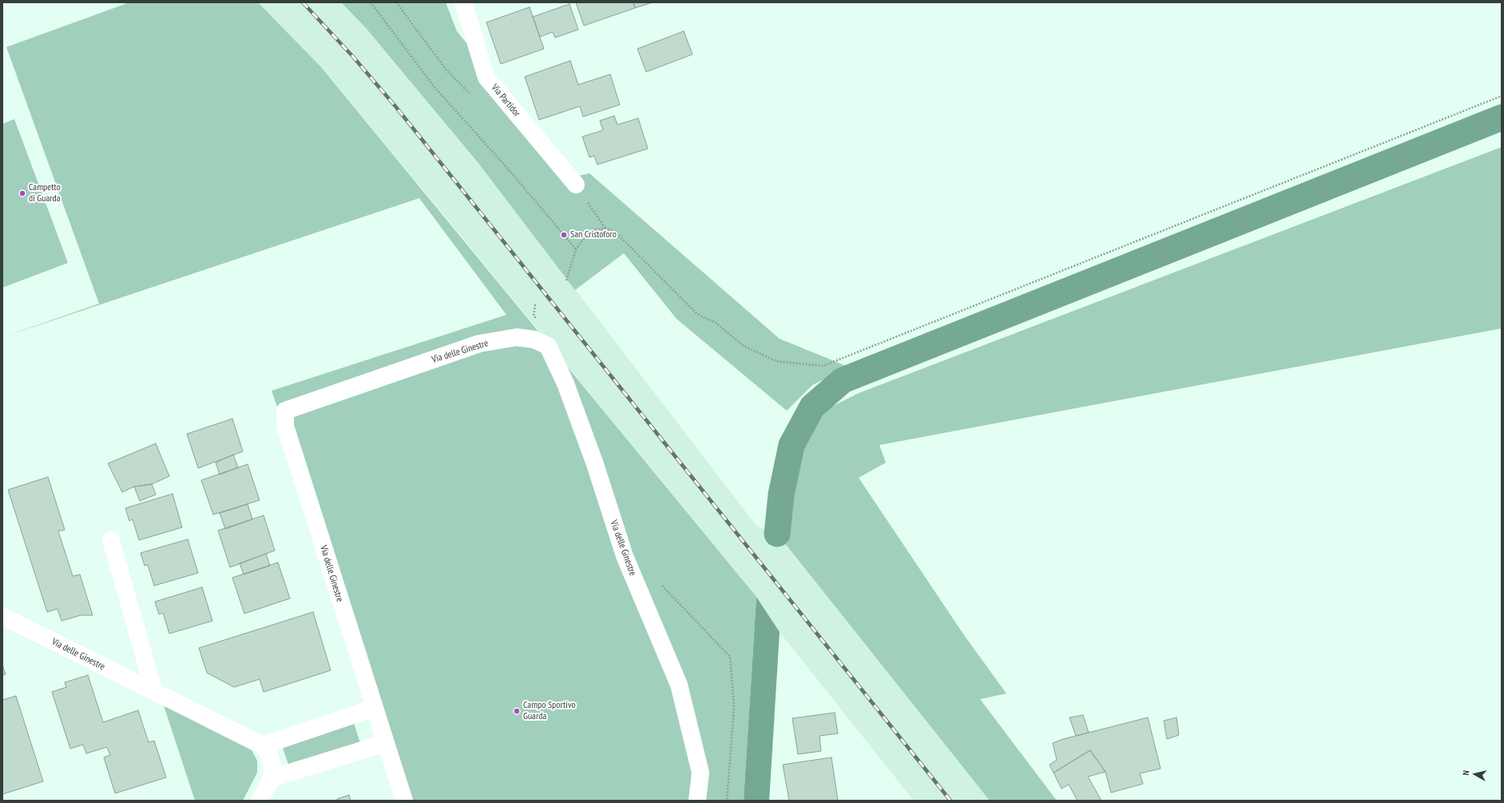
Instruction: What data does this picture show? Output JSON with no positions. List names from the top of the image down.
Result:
{
  "streets": {
    "street": ["Via Partidor", "Via delle Ginestre"]
  },
  "places": ["Campetto di Guarda", "San Cristoforo", "Campo Sportivo Guarda"],
  "north": "left"
}
